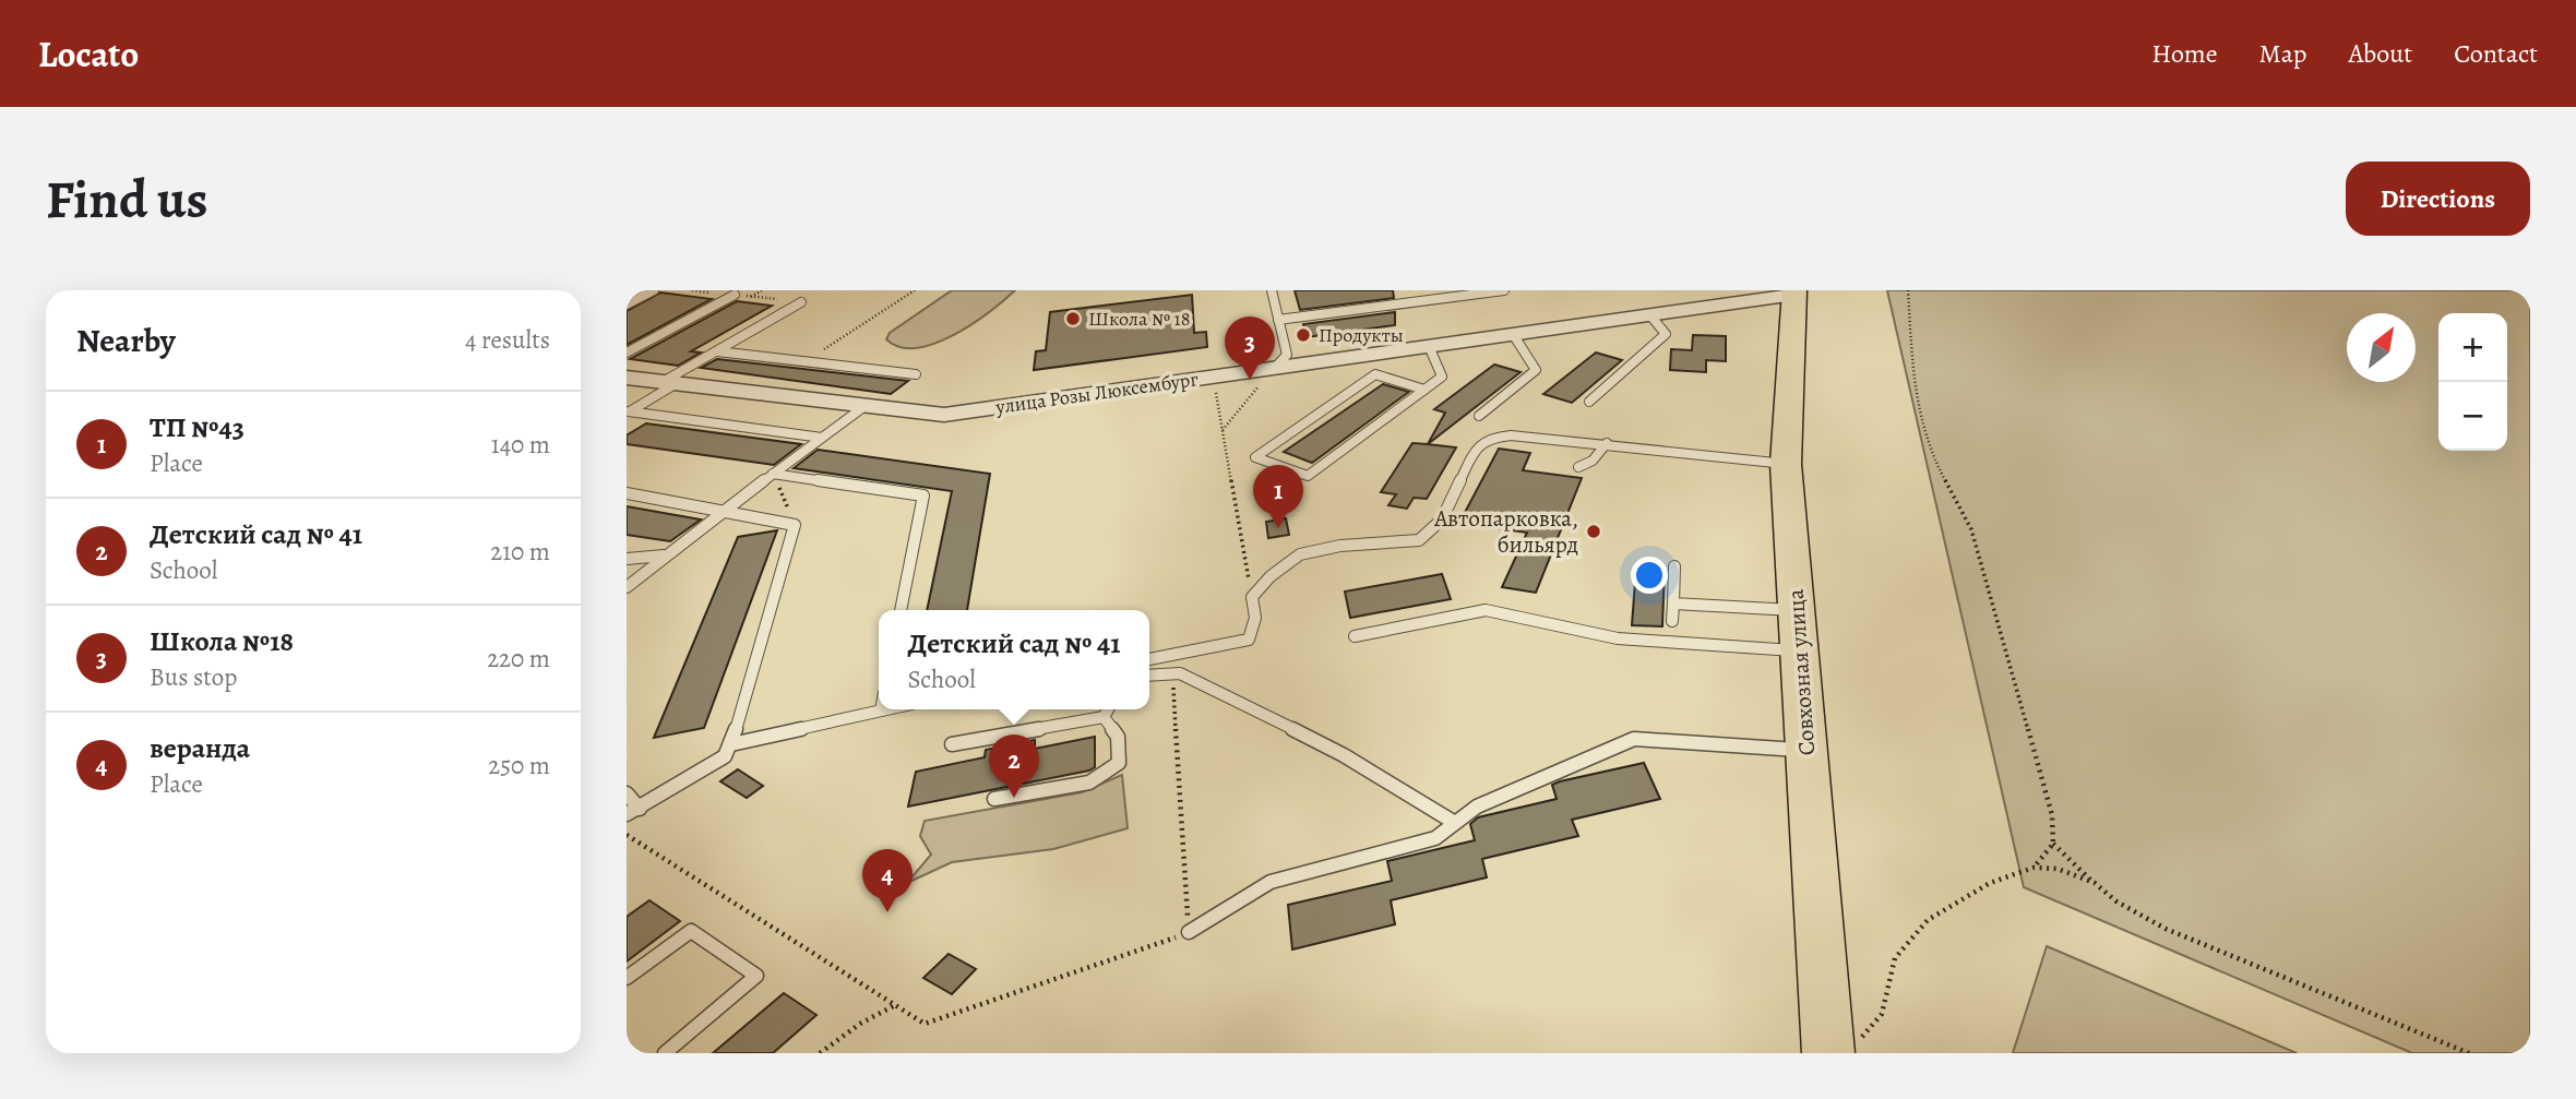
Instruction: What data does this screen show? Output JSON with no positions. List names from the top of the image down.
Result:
{
  "streets": {
    "main road": ["Совхозная улица"],
    "street": ["улица Розы Люксембург"]
  },
  "crossings": [
    ["улица Розы Люксембург", "Совхозная улица"]
  ],
  "places": ["Школа № 18", "Продукты", "Автопарковка, бильярд"],
  "north": "top right",
  "page": {
    "header": "Locato",
    "nav": [
      "Home",
      "Map",
      "About",
      "Contact"
    ],
    "buttons": "Directions",
    "title": "Find us",
    "heading": ["Nearby", "4 results"],
    "map_buttons": ["+", "−"],
    "pins": [
      "3",
      "1",
      "2",
      "4"
    ],
    "list": [
      {
        "mark": "1",
        "name": "ТП №43",
        "note": "Place",
        "value": "140 m"
      },
      {
        "mark": "2",
        "name": "Детский сад № 41",
        "note": "School",
        "value": "210 m"
      },
      {
        "mark": "3",
        "name": "Школа №18",
        "note": "Bus stop",
        "value": "220 m"
      },
      {
        "mark": "4",
        "name": "веранда",
        "note": "Place",
        "value": "250 m"
      }
    ],
    "popup": ["Детский сад № 41", "School"]
  }
}
